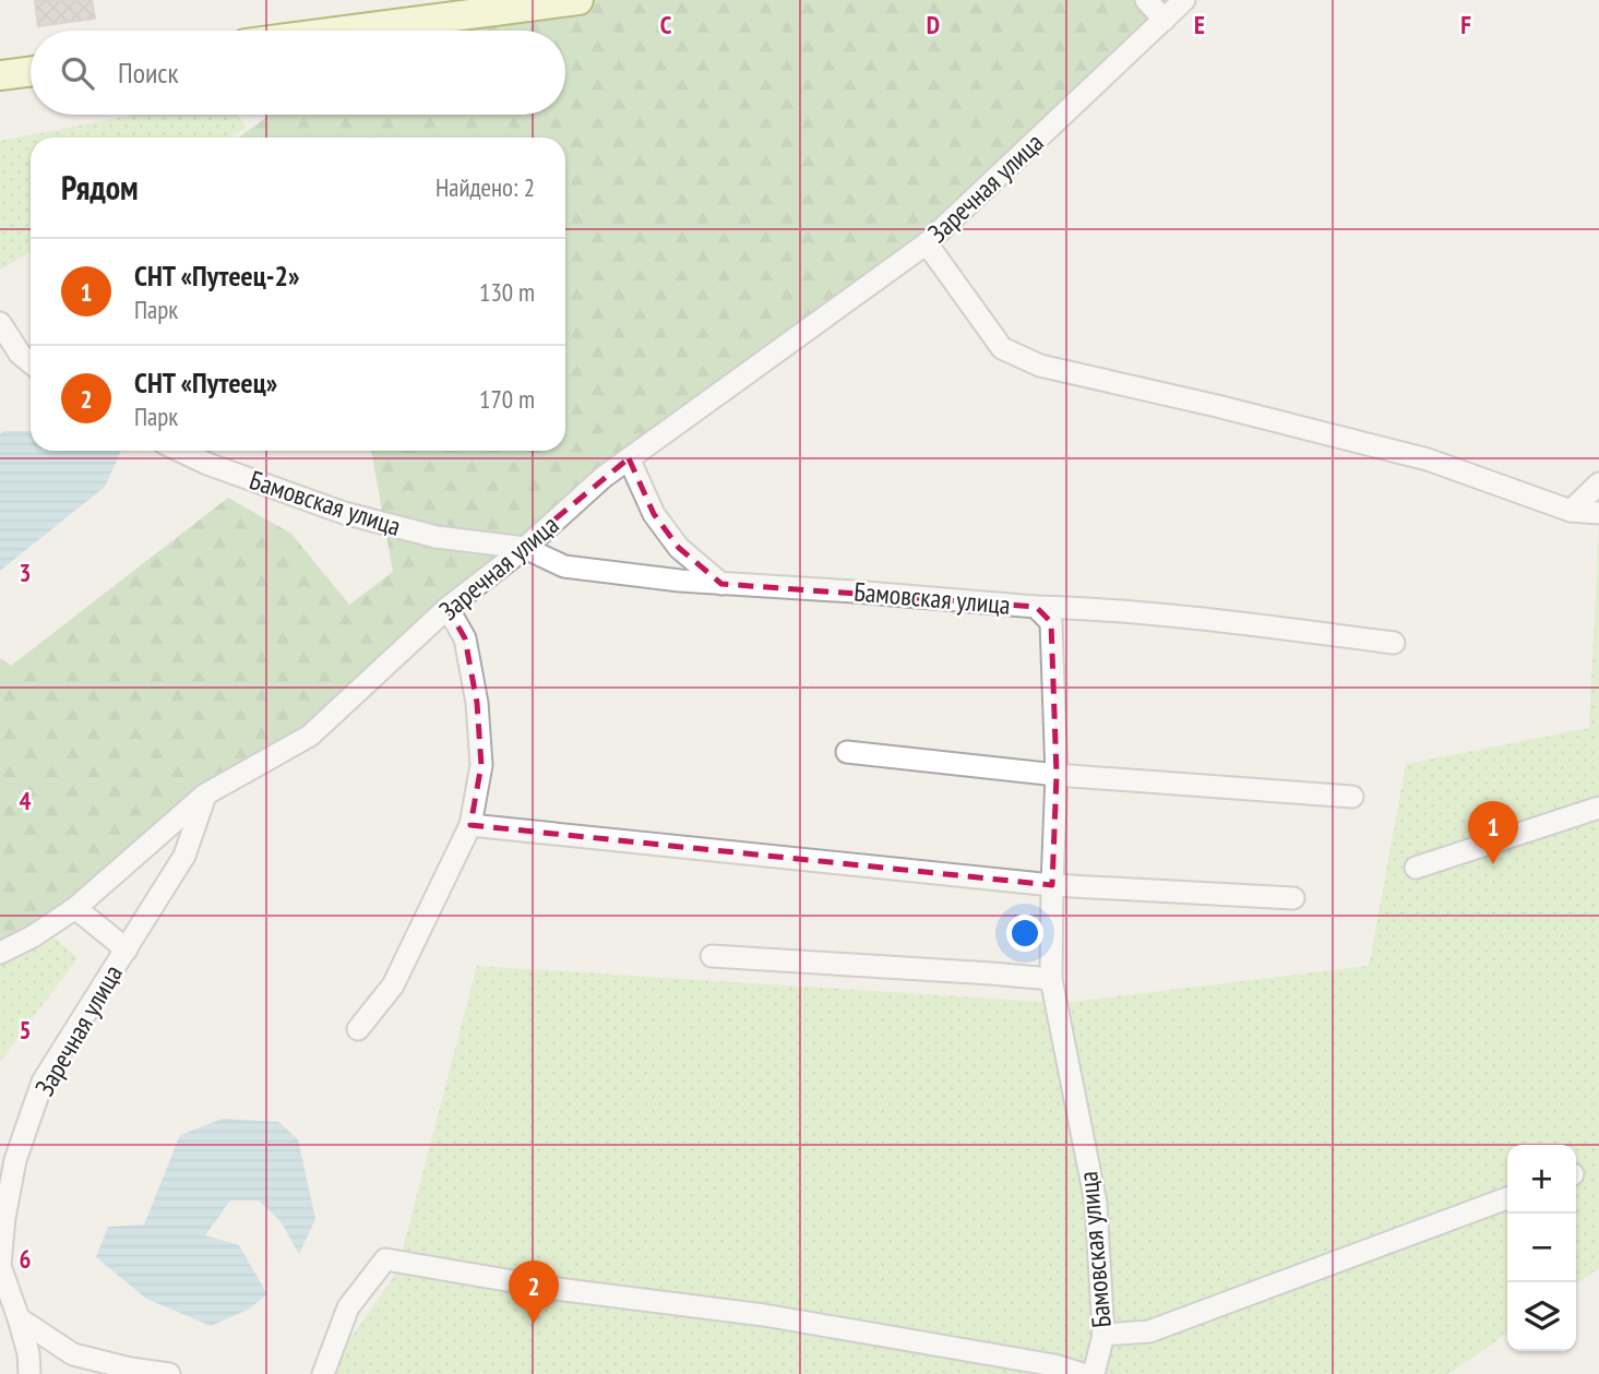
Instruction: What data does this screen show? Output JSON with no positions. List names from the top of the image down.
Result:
{
  "streets": {
    "street": ["Заречная улица", "Бамовская улица"]
  },
  "crossings": [
    ["Заречная улица", "Бамовская улица"]
  ],
  "page": {
    "search": "Поиск",
    "heading": ["Рядом", "Найдено: 2"],
    "list": [
      {
        "mark": "1",
        "name": "СНТ «Путеец-2»",
        "note": "Парк",
        "value": "130 m"
      },
      {
        "mark": "2",
        "name": "СНТ «Путеец»",
        "note": "Парк",
        "value": "170 m"
      }
    ],
    "pins": ["1", "2"],
    "map_buttons": ["+", "−"]
  },
  "grid": {
    "columns": [
      "C",
      "D",
      "E",
      "F"
    ],
    "rows": [
      "3",
      "4",
      "5",
      "6"
    ]
  }
}
